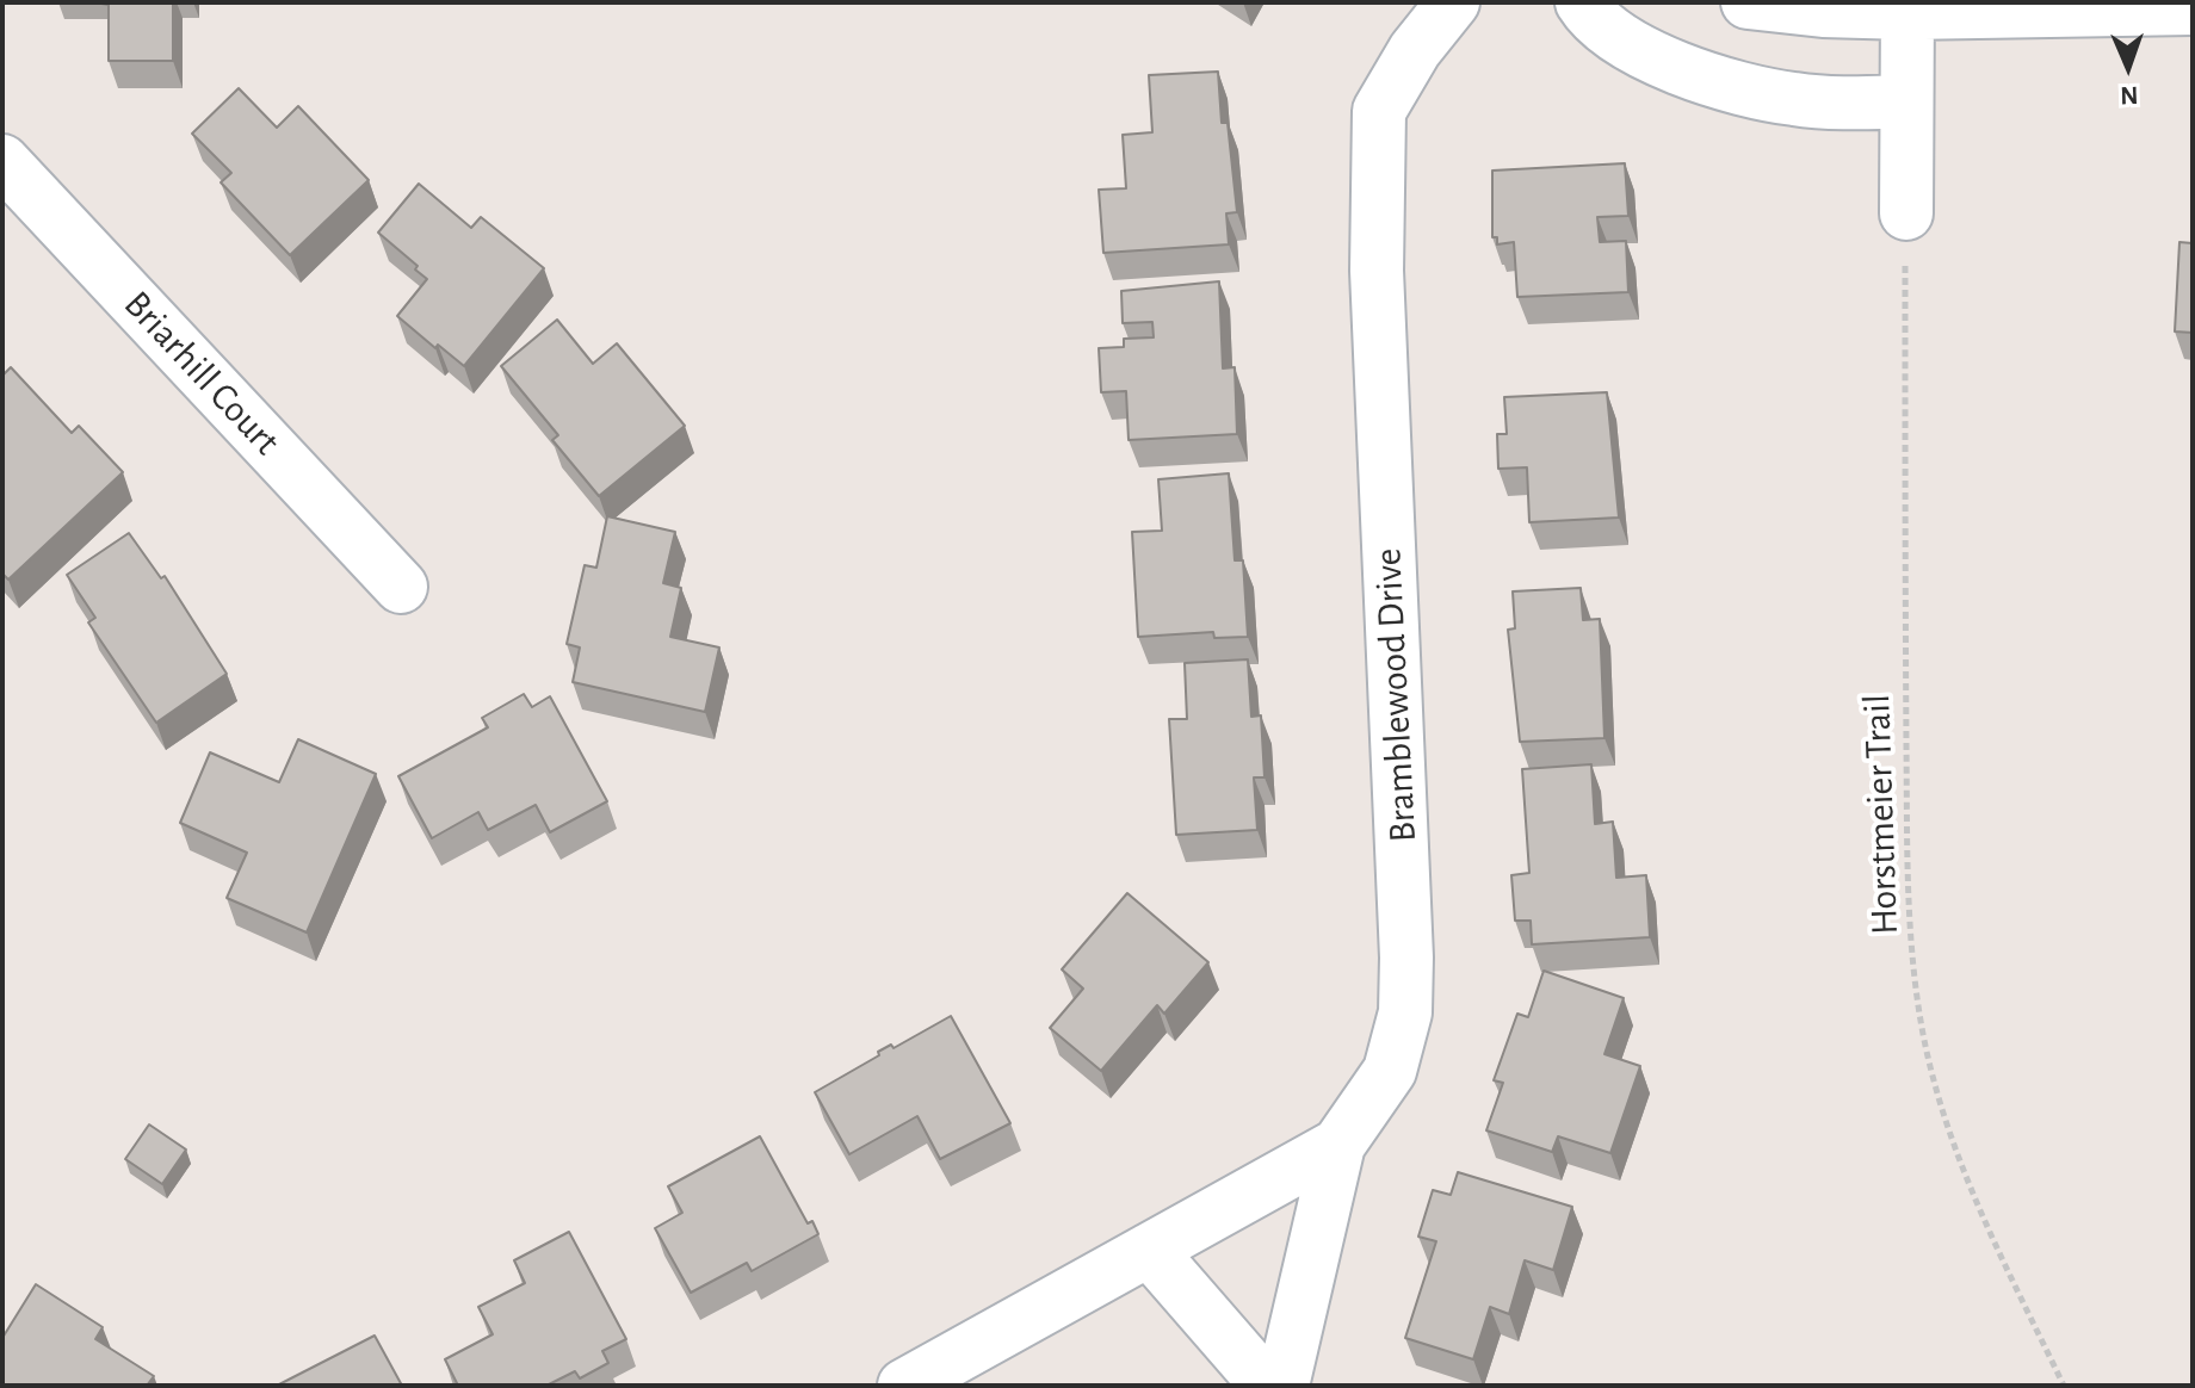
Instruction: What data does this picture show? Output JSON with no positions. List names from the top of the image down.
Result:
{
  "streets": {
    "street": ["Briarhill Court", "Bramblewood Drive"],
    "path": ["Horstmeier Trail"]
  },
  "north": "bottom"
}
